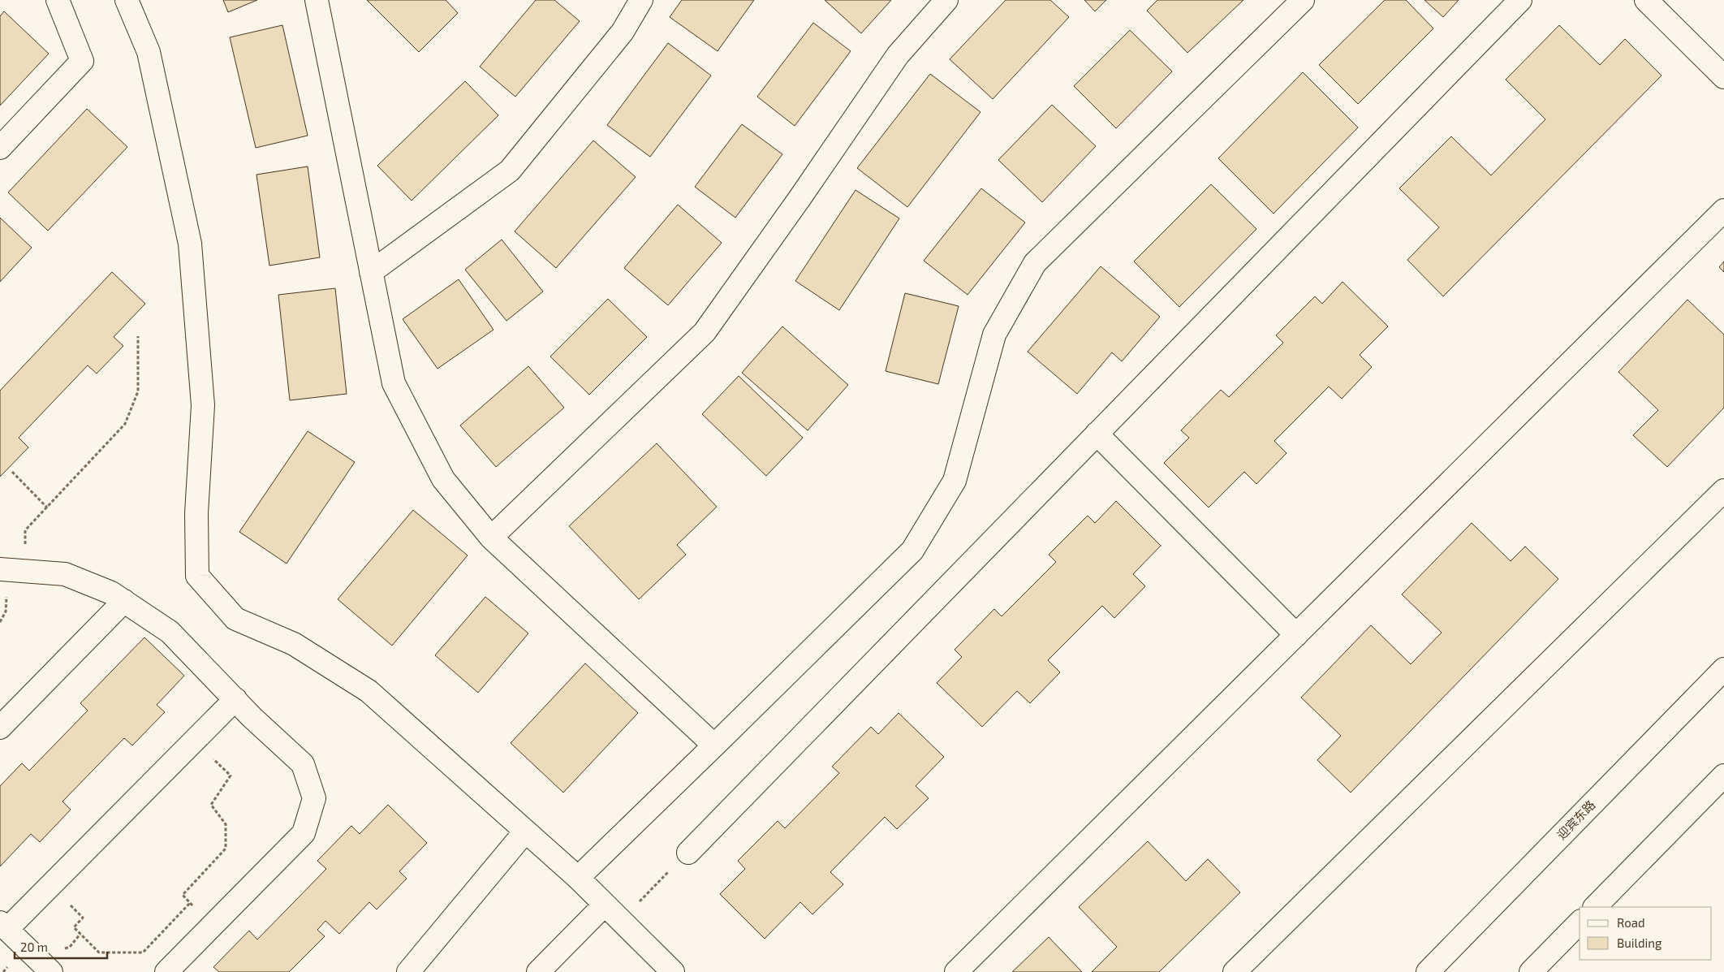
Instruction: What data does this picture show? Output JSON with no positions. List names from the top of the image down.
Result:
{
  "streets": {
    "main road": ["迎宾东路"]
  },
  "legend": ["Road", "Building"],
  "scale_bar": "20 m"
}
